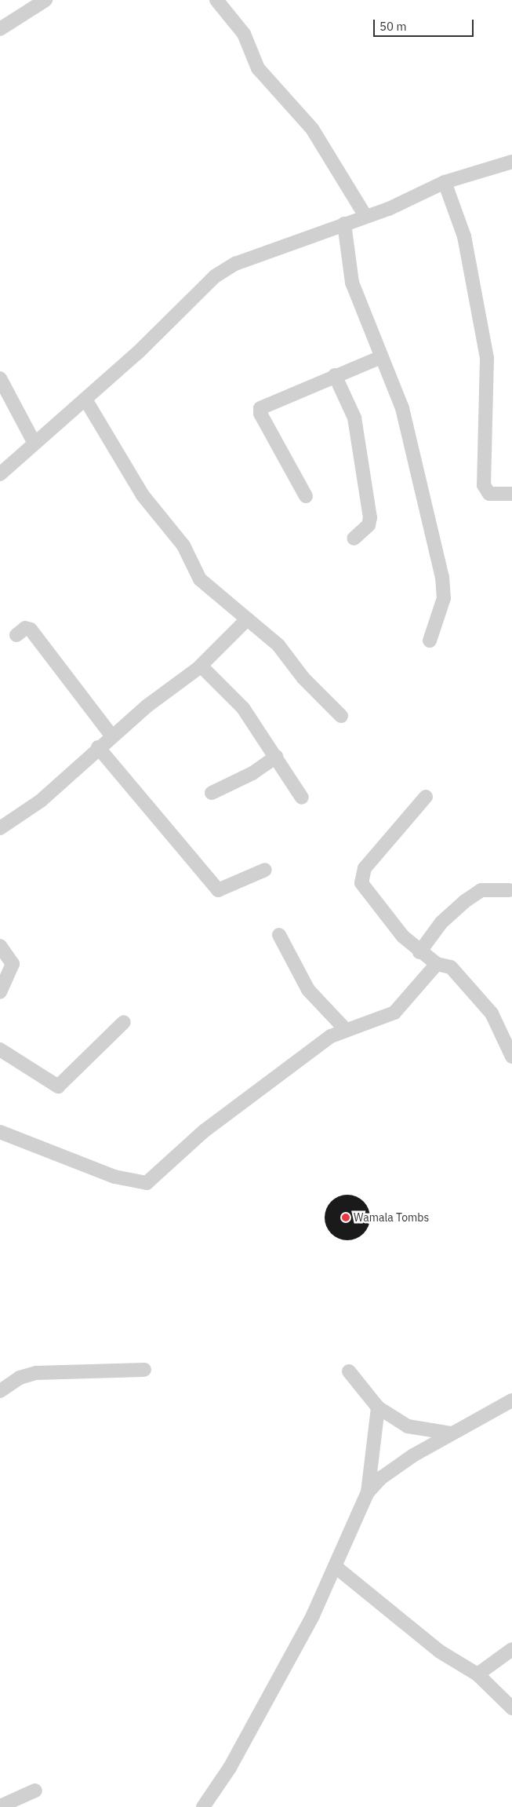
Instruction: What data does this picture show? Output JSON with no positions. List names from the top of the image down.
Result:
{
  "places": ["Wamala Tombs"],
  "scale_bar": "50 m"
}
